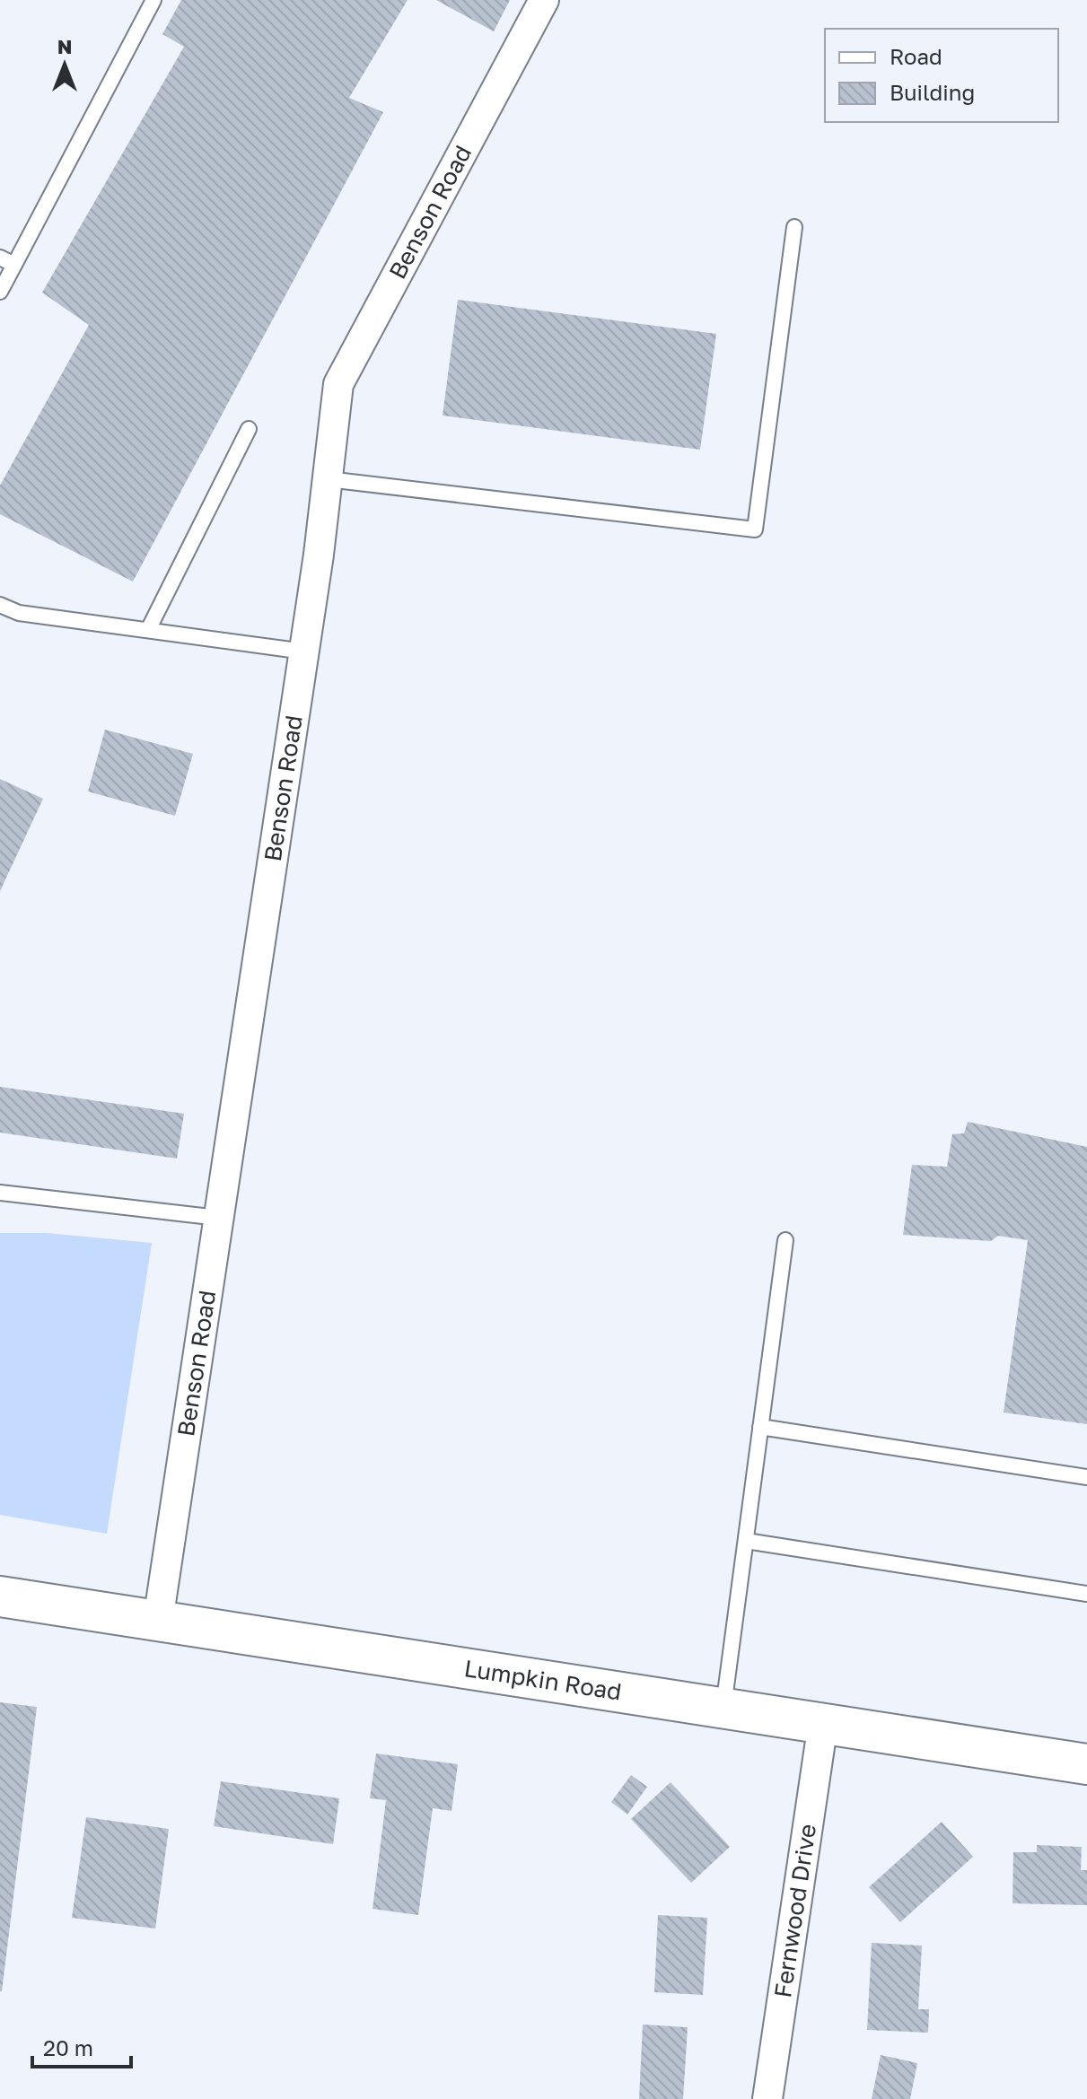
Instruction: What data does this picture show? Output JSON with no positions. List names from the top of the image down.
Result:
{
  "streets": {
    "main road": ["Lumpkin Road"],
    "street": ["Benson Road", "Fernwood Drive"]
  },
  "crossings": [
    ["Benson Road", "Lumpkin Road"],
    ["Lumpkin Road", "Fernwood Drive"]
  ],
  "legend": ["Road", "Building"],
  "scale_bar": "20 m",
  "north": "top"
}
